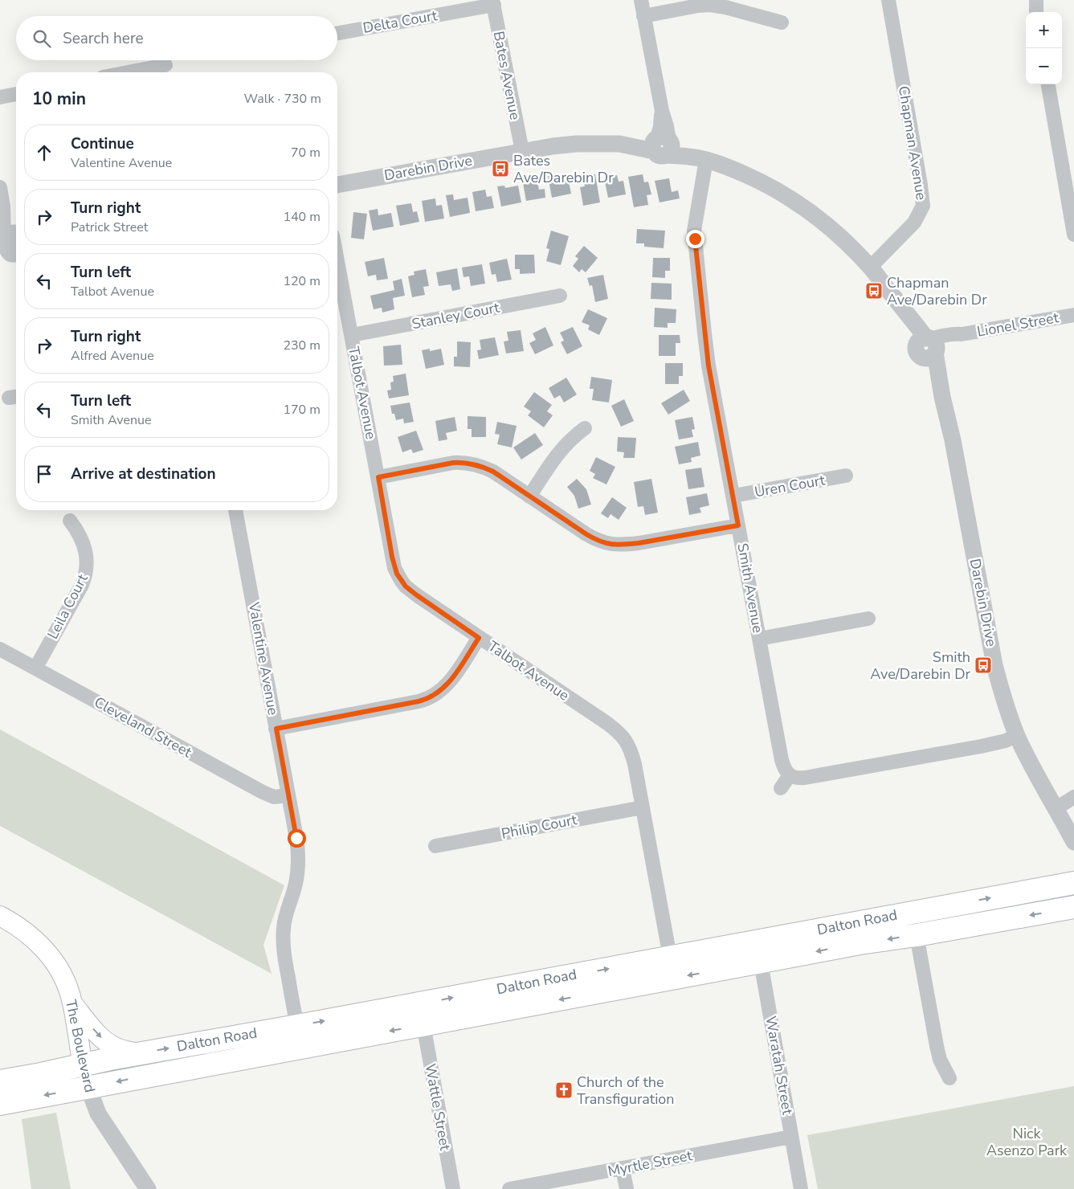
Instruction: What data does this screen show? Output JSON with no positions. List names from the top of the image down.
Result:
{
  "streets": {
    "main road": ["Dalton Road", "The Boulevard"],
    "street": [
      "Delta Court",
      "Bates Avenue",
      "Chapman Avenue",
      "Darebin Drive",
      "Stanley Court",
      "Lionel Street",
      "Talbot Avenue",
      "Uren Court",
      "Smith Avenue",
      "Leila Court",
      "Valentine Avenue",
      "Cleveland Street",
      "Philip Court",
      "Waratah Street",
      "Wattle Street",
      "Myrtle Street"
    ]
  },
  "crossings": [
    ["Delta Court", "Bates Avenue"],
    ["Bates Avenue", "Darebin Drive"],
    ["Chapman Avenue", "Darebin Drive"],
    ["Darebin Drive", "Lionel Street"],
    ["Darebin Drive", "Smith Avenue"],
    ["Stanley Court", "Talbot Avenue"],
    ["Talbot Avenue", "Philip Court"],
    ["Talbot Avenue", "Dalton Road"],
    ["Uren Court", "Smith Avenue"],
    ["Leila Court", "Cleveland Street"],
    ["Valentine Avenue", "Cleveland Street"],
    ["Valentine Avenue", "Dalton Road"],
    ["Dalton Road", "The Boulevard"],
    ["Dalton Road", "Waratah Street"],
    ["Dalton Road", "Wattle Street"],
    ["Waratah Street", "Myrtle Street"]
  ],
  "parks": ["Nick Asenzo Park"],
  "places": {
    "bus stop": ["Bates Ave/Darebin Dr", "Chapman Ave/Darebin Dr", "Smith Ave/Darebin Dr"],
    "church": ["Church of the Transfiguration"]
  },
  "page": {
    "map_buttons": ["+", "−"],
    "search": "Search here",
    "heading": ["10 min", "Walk · 730 m"],
    "list": [
      ["Continue", "Valentine Avenue", "70 m"],
      ["Turn right", "Patrick Street", "140 m"],
      ["Turn left", "Talbot Avenue", "120 m"],
      ["Turn right", "Alfred Avenue", "230 m"],
      ["Turn left", "Smith Avenue", "170 m"],
      "Arrive at destination"
    ]
  }
}
